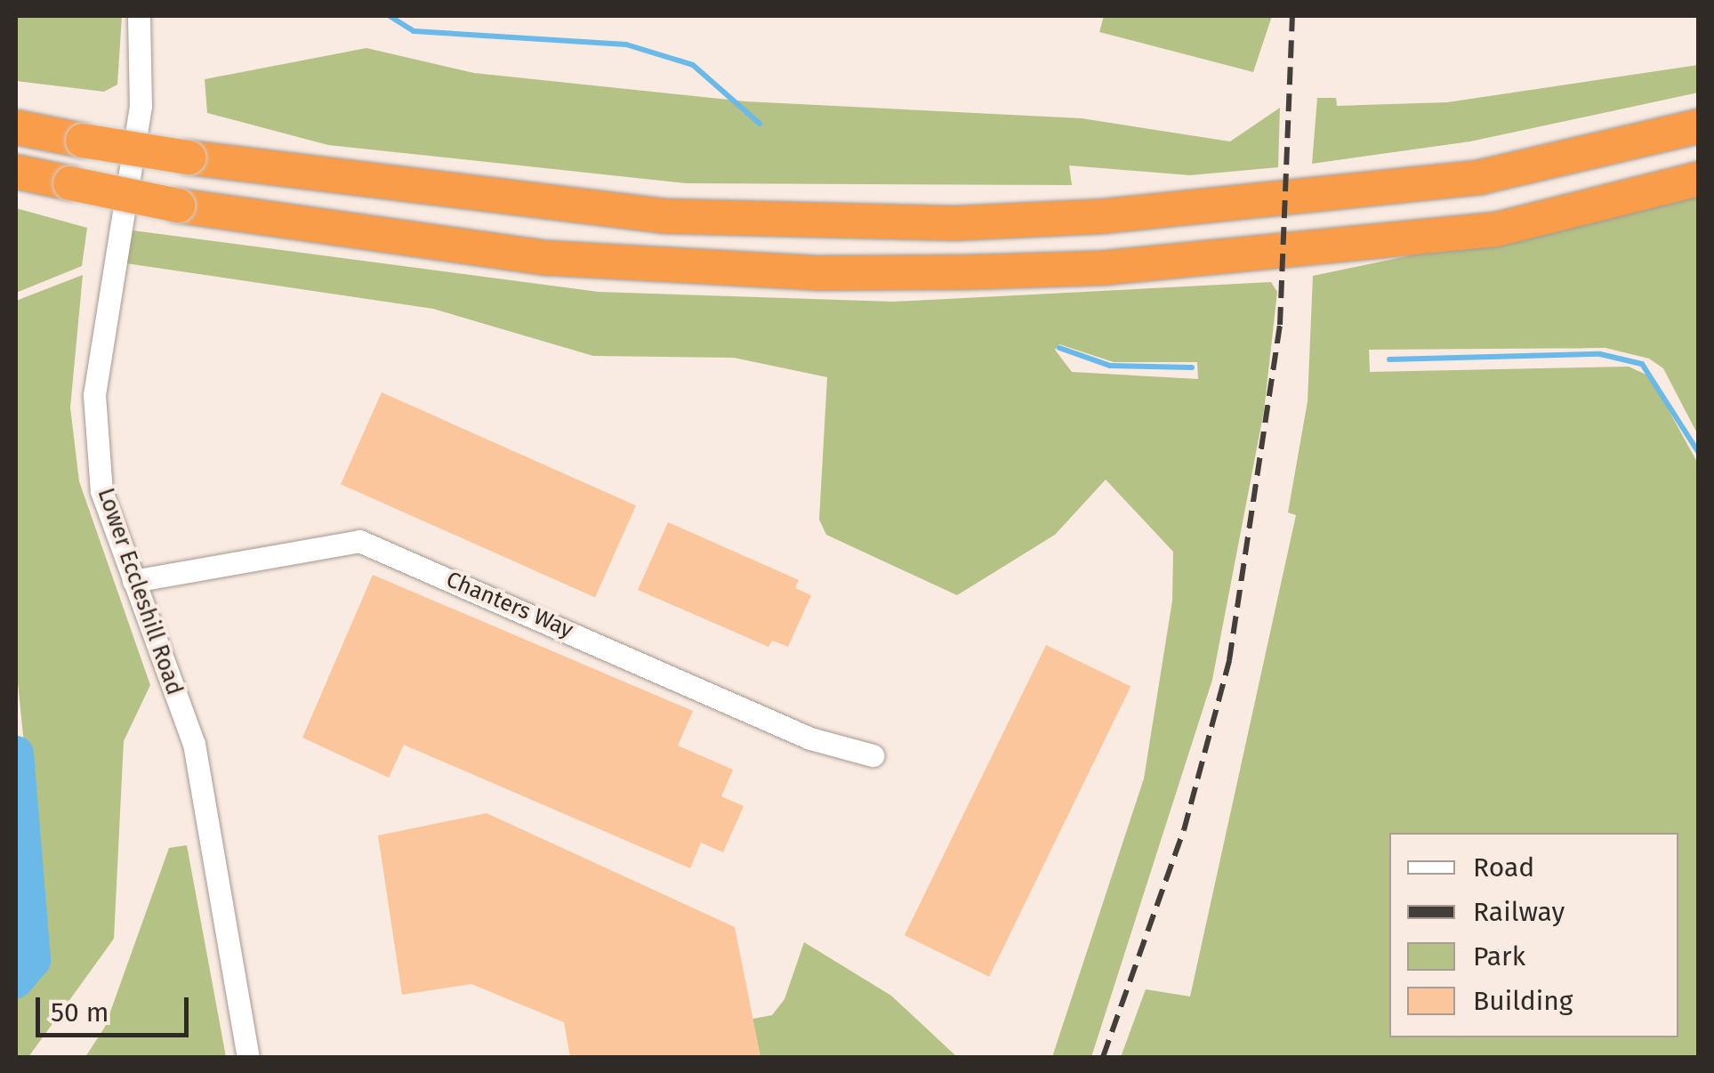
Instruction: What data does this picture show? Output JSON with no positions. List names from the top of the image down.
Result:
{
  "streets": {
    "street": ["Lower Eccleshill Road", "Chanters Way"]
  },
  "crossings": [
    ["Lower Eccleshill Road", "Chanters Way"]
  ],
  "legend": [
    "Road",
    "Railway",
    "Park",
    "Building"
  ],
  "scale_bar": "50 m"
}
